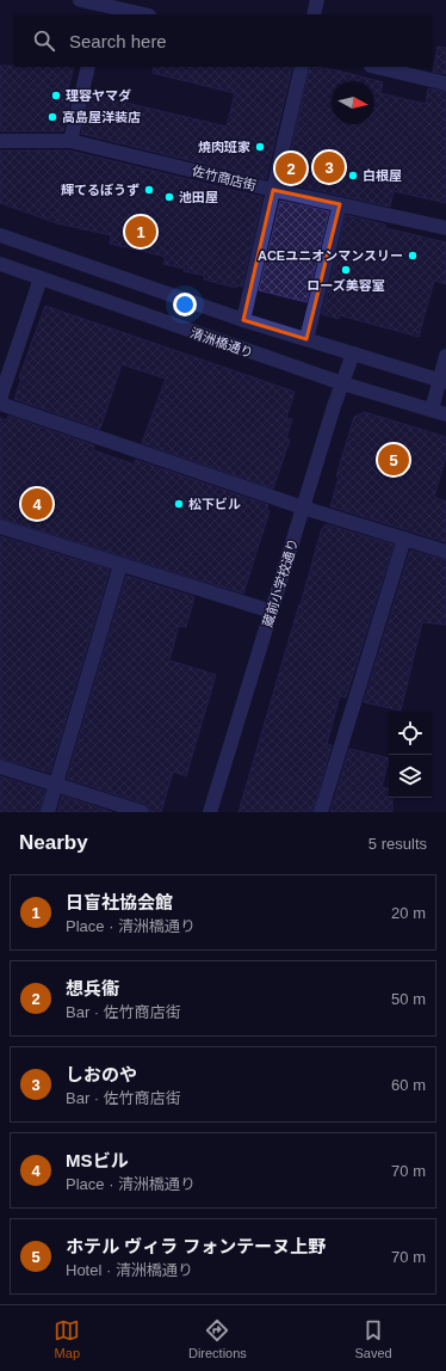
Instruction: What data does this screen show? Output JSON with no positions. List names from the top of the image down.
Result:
{
  "streets": {
    "street": ["佐竹商店街", "清洲橋通り", "蔵前小学校通り"]
  },
  "crossings": [
    ["清洲橋通り", "蔵前小学校通り"]
  ],
  "places": [
    "理容ヤマダ",
    "高島屋洋装店",
    "焼肉班家",
    "白根屋",
    "輝てるぼうず",
    "池田屋",
    "ACEユニオンマンスリー",
    "ローズ美容室",
    "松下ビル"
  ],
  "north": "right",
  "page": {
    "search": "Search here",
    "pins": [
      "3",
      "2",
      "1",
      "5",
      "4"
    ],
    "heading": ["Nearby", "5 results"],
    "list": [
      {
        "mark": "1",
        "name": "日盲社協会館",
        "note": "Place · 清洲橋通り",
        "value": "20 m"
      },
      {
        "mark": "2",
        "name": "想兵衞",
        "note": "Bar · 佐竹商店街",
        "value": "50 m"
      },
      {
        "mark": "3",
        "name": "しおのや",
        "note": "Bar · 佐竹商店街",
        "value": "60 m"
      },
      {
        "mark": "4",
        "name": "MSビル",
        "note": "Place · 清洲橋通り",
        "value": "70 m"
      },
      {
        "mark": "5",
        "name": "ホテル ヴィラ フォンテーヌ上野",
        "note": "Hotel · 清洲橋通り",
        "value": "70 m"
      }
    ],
    "nav": ["Map", "Directions", "Saved"]
  }
}
